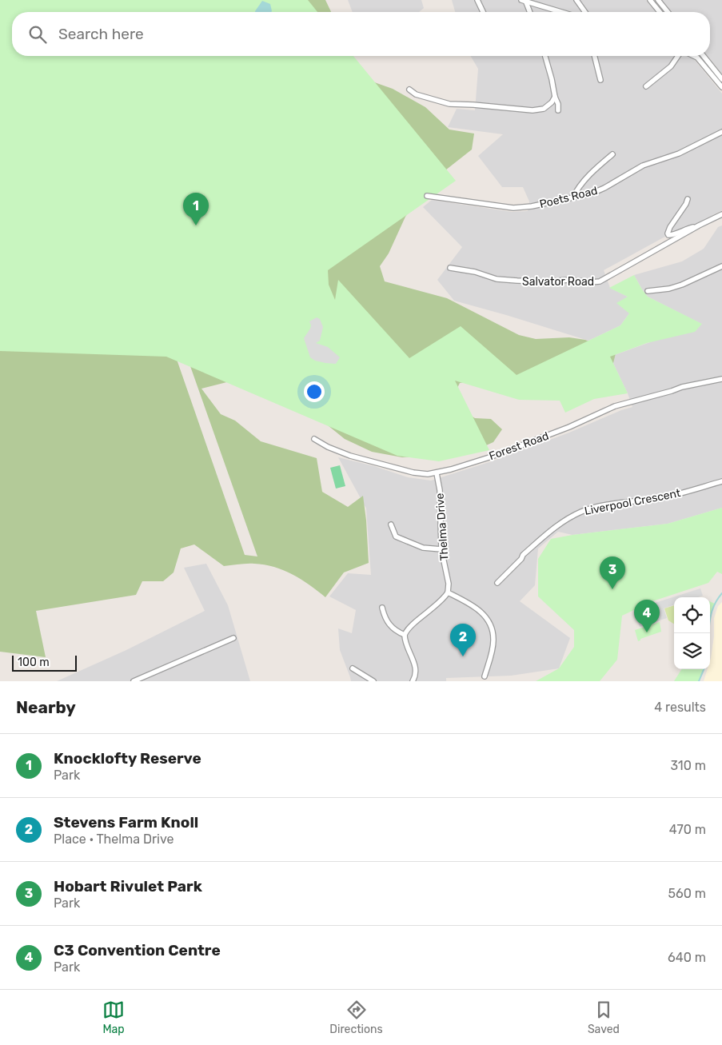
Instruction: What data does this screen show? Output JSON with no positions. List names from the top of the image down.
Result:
{
  "streets": {
    "street": [
      "Poets Road",
      "Salvator Road",
      "Forest Road",
      "Liverpool Crescent",
      "Thelma Drive"
    ]
  },
  "crossings": [
    ["Forest Road", "Thelma Drive"]
  ],
  "scale_bar": "100 m",
  "page": {
    "search": "Search here",
    "pins": [
      "1",
      "3",
      "4",
      "2"
    ],
    "scale": "100 m",
    "heading": ["Nearby", "4 results"],
    "list": [
      {
        "mark": "1",
        "name": "Knocklofty Reserve",
        "note": "Park",
        "value": "310 m"
      },
      {
        "mark": "2",
        "name": "Stevens Farm Knoll",
        "note": "Place · Thelma Drive",
        "value": "470 m"
      },
      {
        "mark": "3",
        "name": "Hobart Rivulet Park",
        "note": "Park",
        "value": "560 m"
      },
      {
        "mark": "4",
        "name": "C3 Convention Centre",
        "note": "Park",
        "value": "640 m"
      }
    ],
    "nav": ["Map", "Directions", "Saved"]
  }
}
